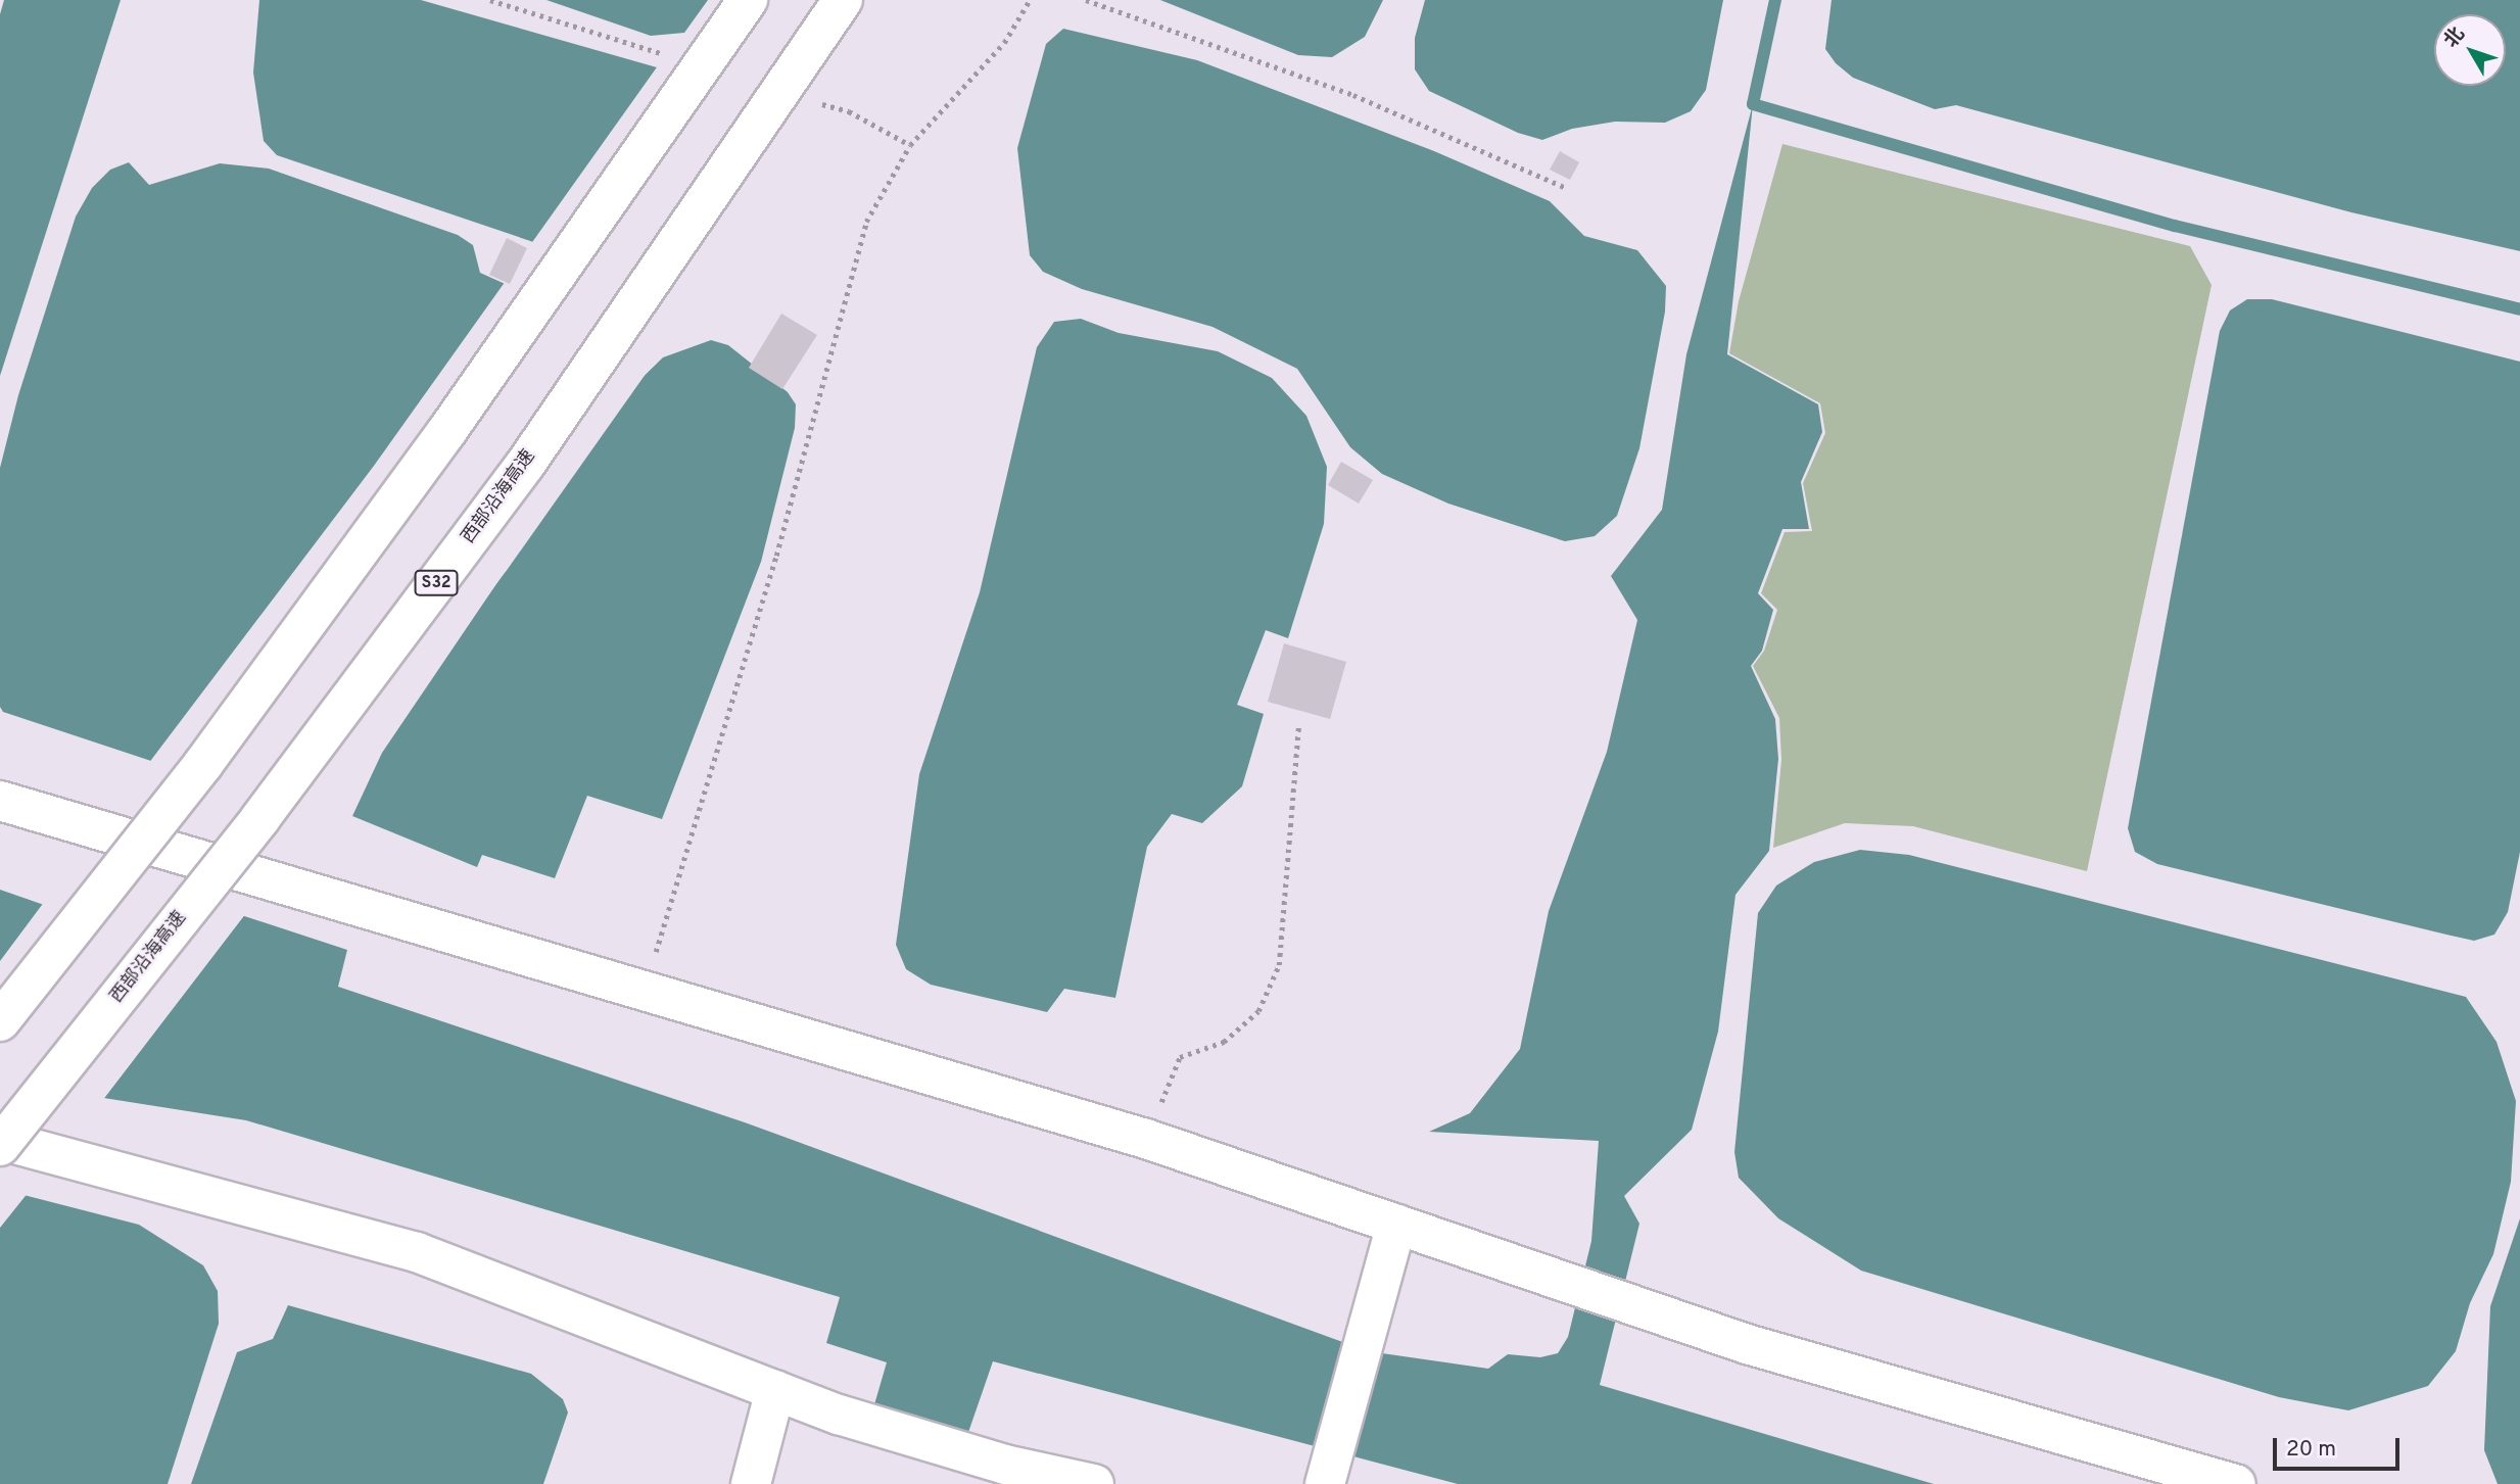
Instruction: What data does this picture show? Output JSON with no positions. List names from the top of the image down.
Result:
{
  "streets": {
    "main road": ["西部沿海高速", "S32"]
  },
  "scale_bar": "20 m",
  "north": "top left"
}
